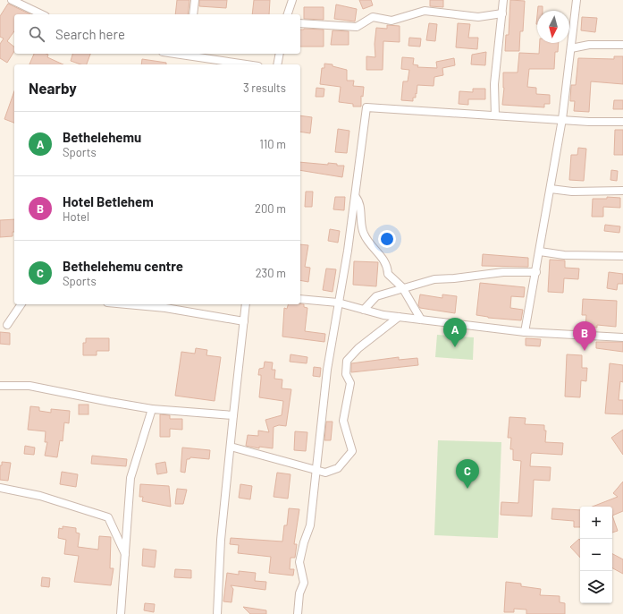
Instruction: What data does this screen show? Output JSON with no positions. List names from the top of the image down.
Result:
{
  "north": "bottom",
  "page": {
    "search": "Search here",
    "heading": ["Nearby", "3 results"],
    "list": [
      {
        "mark": "A",
        "name": "Bethelehemu",
        "note": "Sports",
        "value": "110 m"
      },
      {
        "mark": "B",
        "name": "Hotel Betlehem",
        "note": "Hotel",
        "value": "200 m"
      },
      {
        "mark": "C",
        "name": "Bethelehemu centre",
        "note": "Sports",
        "value": "230 m"
      }
    ],
    "pins": ["A", "B", "C"],
    "map_buttons": ["+", "−"]
  }
}
